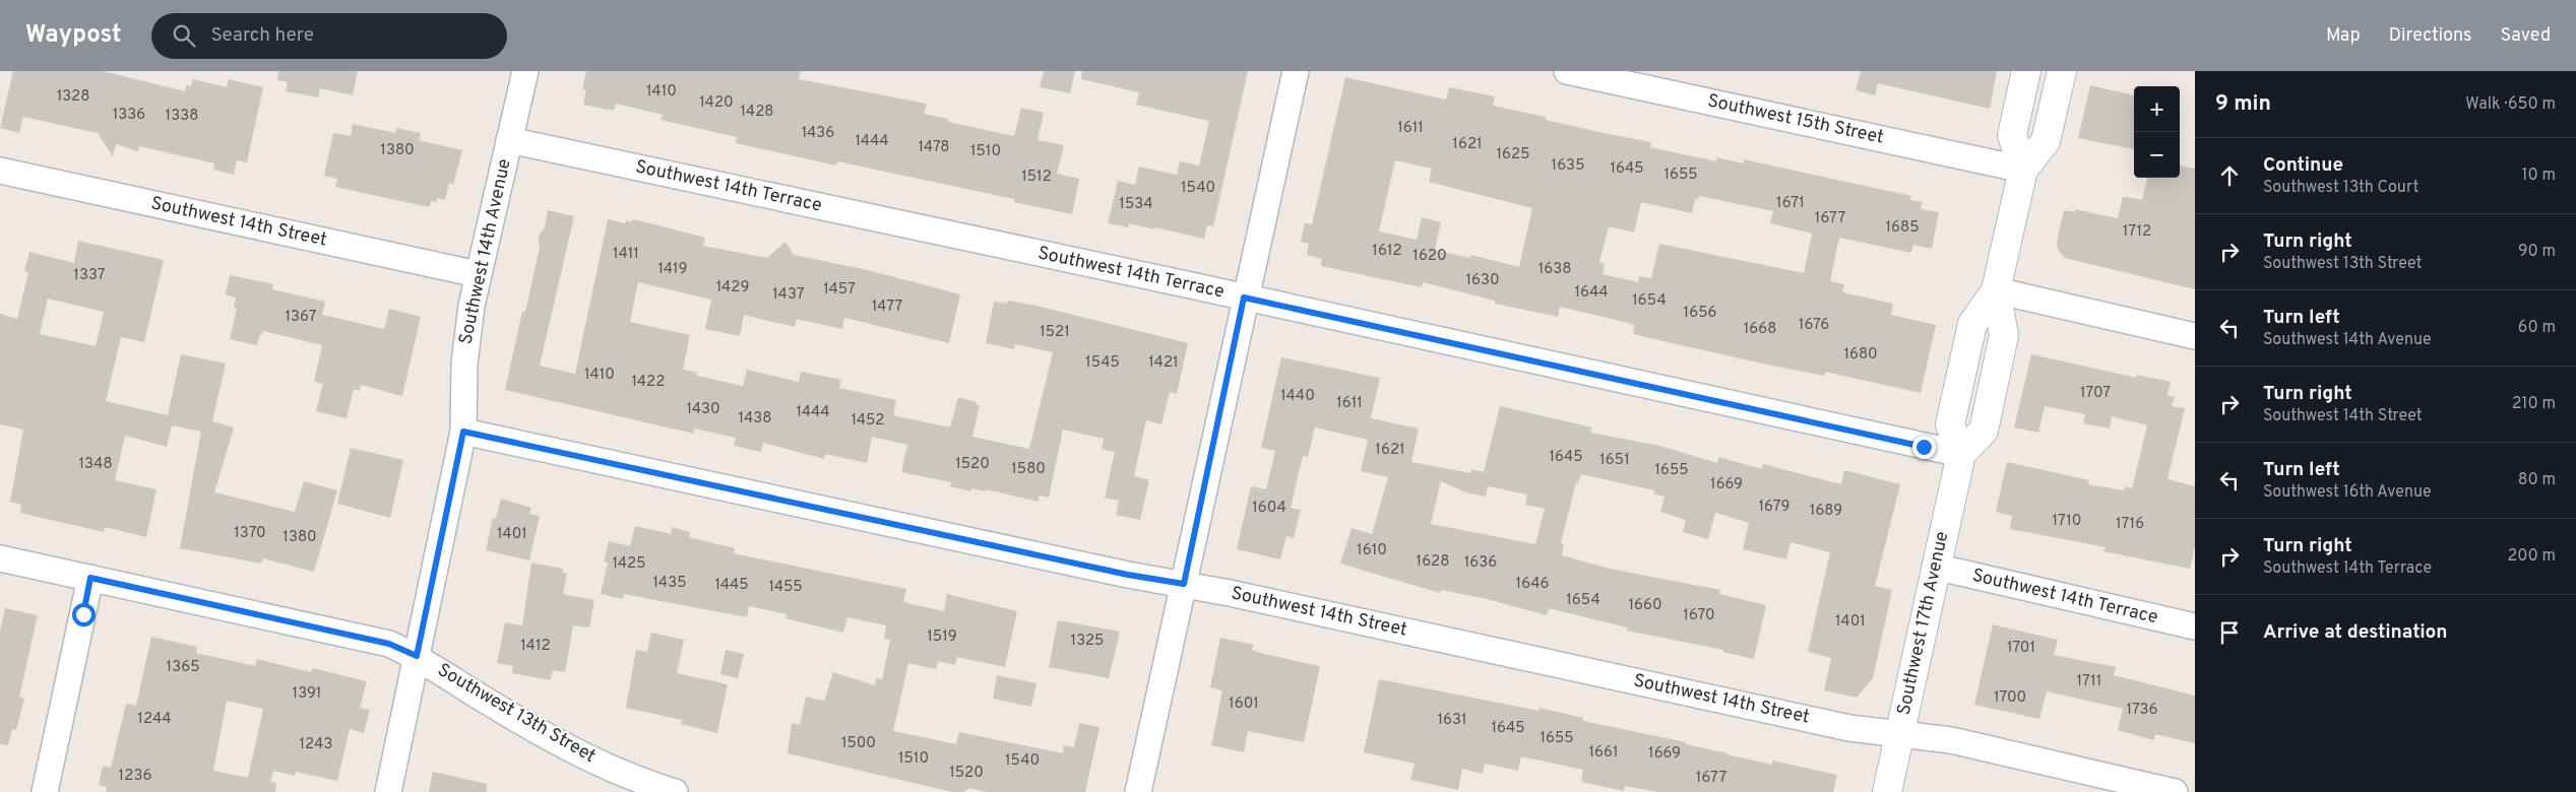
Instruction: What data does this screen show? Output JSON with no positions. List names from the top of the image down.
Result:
{
  "streets": {
    "main road": ["Southwest 17th Avenue"],
    "street": [
      "Southwest 15th Street",
      "Southwest 14th Terrace",
      "Southwest 14th Street",
      "Southwest 14th Avenue",
      "Southwest 13th Street"
    ]
  },
  "crossings": [
    ["Southwest 15th Street", "Southwest 17th Avenue"],
    ["Southwest 14th Terrace", "Southwest 14th Avenue"],
    ["Southwest 14th Terrace", "Southwest 17th Avenue"],
    ["Southwest 14th Street", "Southwest 14th Avenue"],
    ["Southwest 14th Street", "Southwest 17th Avenue"],
    ["Southwest 14th Avenue", "Southwest 13th Street"]
  ],
  "house_numbers": [
    "1410",
    "1328",
    "1420",
    "1428",
    "1336",
    "1338",
    "1611",
    "1436",
    "1444",
    "1621",
    "1478",
    "1380",
    "1510",
    "1625",
    "1635",
    "1645",
    "1655",
    "1512",
    "1540",
    "1671",
    "1534",
    "1677",
    "1685",
    "1712",
    "1612",
    "1411",
    "1620",
    "1419",
    "1638",
    "1337",
    "1630",
    "1429",
    "1457",
    "1644",
    "1437",
    "1654",
    "1477",
    "1656",
    "1367",
    "1676",
    "1668",
    "1521",
    "1680",
    "1545",
    "1421",
    "1410",
    "1422",
    "1707",
    "1440",
    "1611",
    "1430",
    "1444",
    "1438",
    "1452",
    "1621",
    "1645",
    "1651",
    "1348",
    "1520",
    "1580",
    "1655",
    "1669",
    "1679",
    "1604",
    "1689",
    "1710",
    "1716",
    "1370",
    "1401",
    "1380",
    "1610",
    "1628",
    "1636",
    "1425",
    "1435",
    "1646",
    "1445",
    "1455",
    "1654",
    "1660",
    "1670",
    "1401",
    "1519",
    "1325",
    "1412",
    "1701",
    "1365",
    "1711",
    "1391",
    "1700",
    "1601",
    "1736",
    "1244",
    "1631",
    "1645",
    "1655",
    "1500",
    "1243",
    "1661",
    "1669",
    "1510",
    "1540",
    "1520",
    "1236",
    "1677"
  ],
  "page": {
    "header": "Waypost",
    "search": "Search here",
    "nav": ["Map", "Directions", "Saved"],
    "heading": ["9 min", "Walk · 650 m"],
    "map_buttons": ["+", "−"],
    "list": [
      ["Continue", "Southwest 13th Court", "10 m"],
      ["Turn right", "Southwest 13th Street", "90 m"],
      ["Turn left", "Southwest 14th Avenue", "60 m"],
      ["Turn right", "Southwest 14th Street", "210 m"],
      ["Turn left", "Southwest 16th Avenue", "80 m"],
      ["Turn right", "Southwest 14th Terrace", "200 m"],
      "Arrive at destination"
    ]
  }
}
